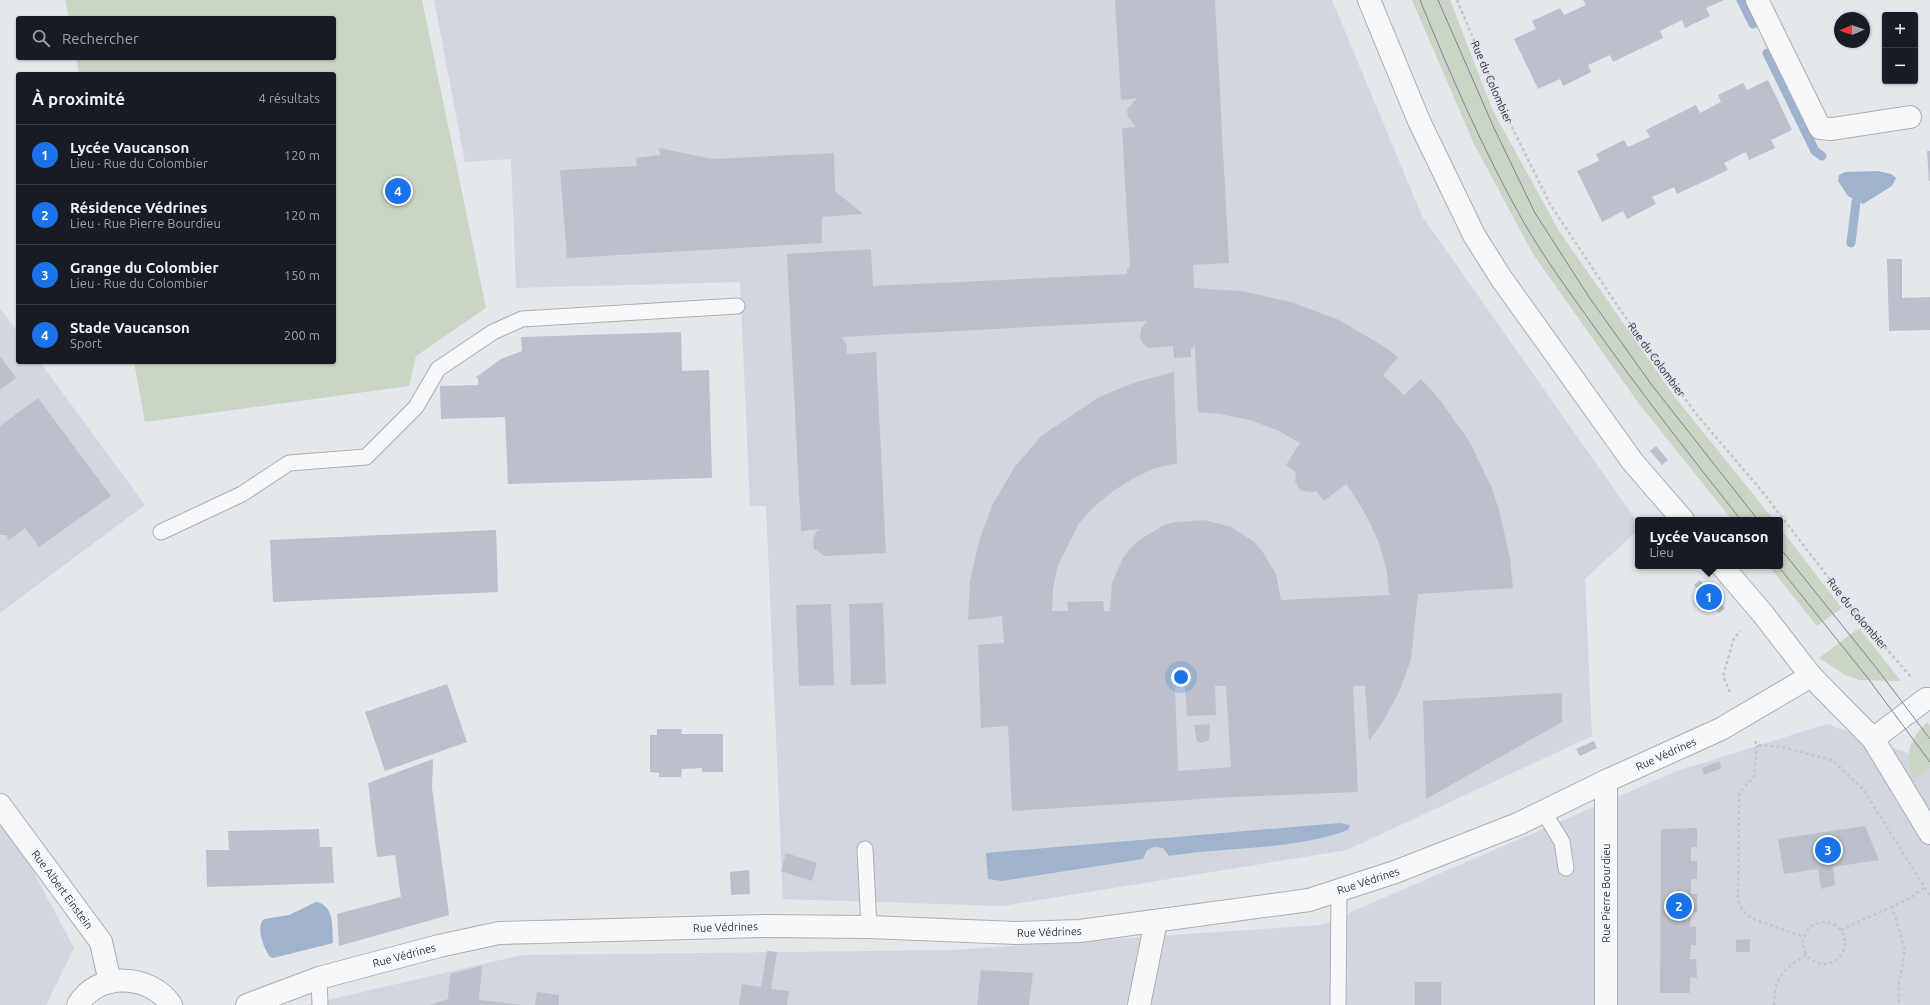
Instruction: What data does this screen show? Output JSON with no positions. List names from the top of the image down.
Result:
{
  "streets": {
    "street": ["Rue Védrines", "Rue Albert Einstein", "Rue Pierre Bourdieu"],
    "path": ["Rue du Colombier"]
  },
  "crossings": [
    ["Rue Védrines", "Rue Pierre Bourdieu"]
  ],
  "north": "left",
  "page": {
    "map_buttons": ["+", "−"],
    "search": "Rechercher",
    "heading": ["À proximité", "4 résultats"],
    "list": [
      {
        "mark": "1",
        "name": "Lycée Vaucanson",
        "note": "Lieu · Rue du Colombier",
        "value": "120 m"
      },
      {
        "mark": "2",
        "name": "Résidence Védrines",
        "note": "Lieu · Rue Pierre Bourdieu",
        "value": "120 m"
      },
      {
        "mark": "3",
        "name": "Grange du Colombier",
        "note": "Lieu · Rue du Colombier",
        "value": "150 m"
      },
      {
        "mark": "4",
        "name": "Stade Vaucanson",
        "note": "Sport",
        "value": "200 m"
      }
    ],
    "pins": [
      "4",
      "1",
      "3",
      "2"
    ],
    "popup": ["Lycée Vaucanson", "Lieu"]
  }
}
